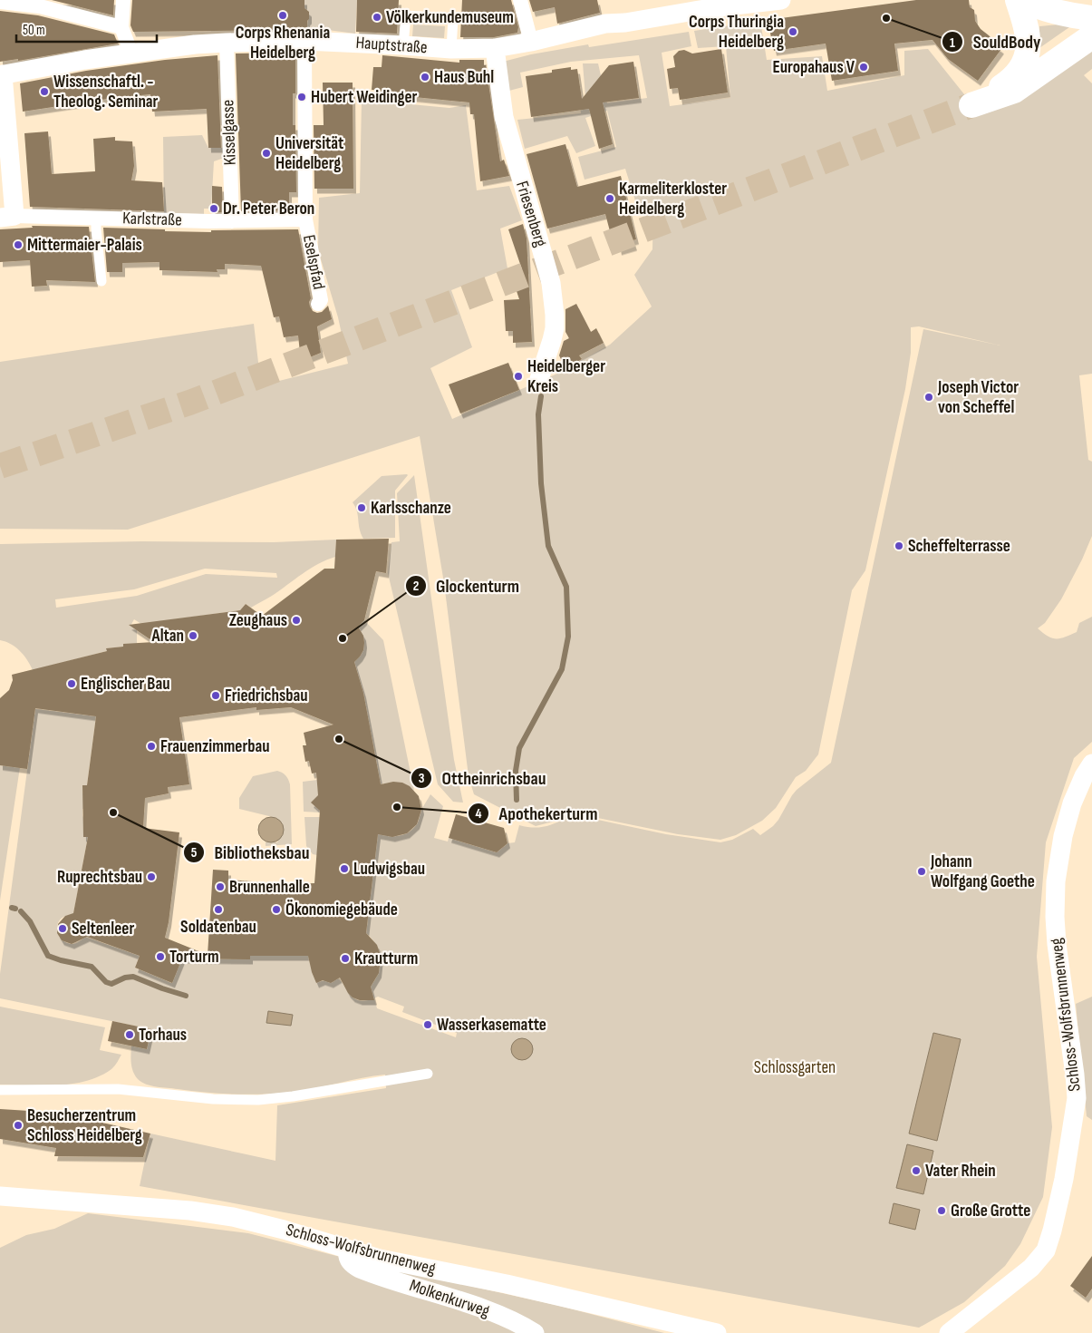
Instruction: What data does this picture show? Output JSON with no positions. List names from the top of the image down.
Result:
{
  "streets": {
    "street": [
      "Hauptstraße",
      "Kisselgasse",
      "Friesenberg",
      "Karlstraße",
      "Eselspfad",
      "Schloss-Wolfsbrunnenweg",
      "Molkenkurweg"
    ]
  },
  "crossings": [
    ["Hauptstraße", "Kisselgasse"],
    ["Hauptstraße", "Friesenberg"],
    ["Hauptstraße", "Eselspfad"],
    ["Kisselgasse", "Karlstraße"],
    ["Karlstraße", "Eselspfad"],
    ["Schloss-Wolfsbrunnenweg", "Molkenkurweg"]
  ],
  "parks": ["Schlossgarten"],
  "places": [
    "Corps Rhenania Heidelberg",
    "Völkerkundemuseum",
    "SouldBody",
    "Corps Thuringia Heidelberg",
    "Europahaus V",
    "Haus Buhl",
    "Wissenschaftl. - Theolog. Seminar",
    "Hubert Weidinger",
    "Universität Heidelberg",
    "Karmeliterkloster Heidelberg",
    "Dr. Peter Beron",
    "Mittermaier-Palais",
    "Heidelberger Kreis",
    "Joseph Victor von Scheffel",
    "Karlsschanze",
    "Scheffelterrasse",
    "Zeughaus",
    "Altan",
    "Glockenturm",
    "Englischer Bau",
    "Friedrichsbau",
    "Ottheinrichsbau",
    "Frauenzimmerbau",
    "Apothekerturm",
    "Bibliotheksbau",
    "Ludwigsbau",
    "Johann Wolfgang Goethe",
    "Ruprechtsbau",
    "Brunnenhalle",
    "Soldatenbau",
    "Ökonomiegebäude",
    "Seltenleer",
    "Torturm",
    "Krautturm",
    "Wasserkasematte",
    "Torhaus",
    "Besucherzentrum Schloss Heidelberg",
    "Vater Rhein",
    "Große Grotte"
  ],
  "scale_bar": "50 m"
}
